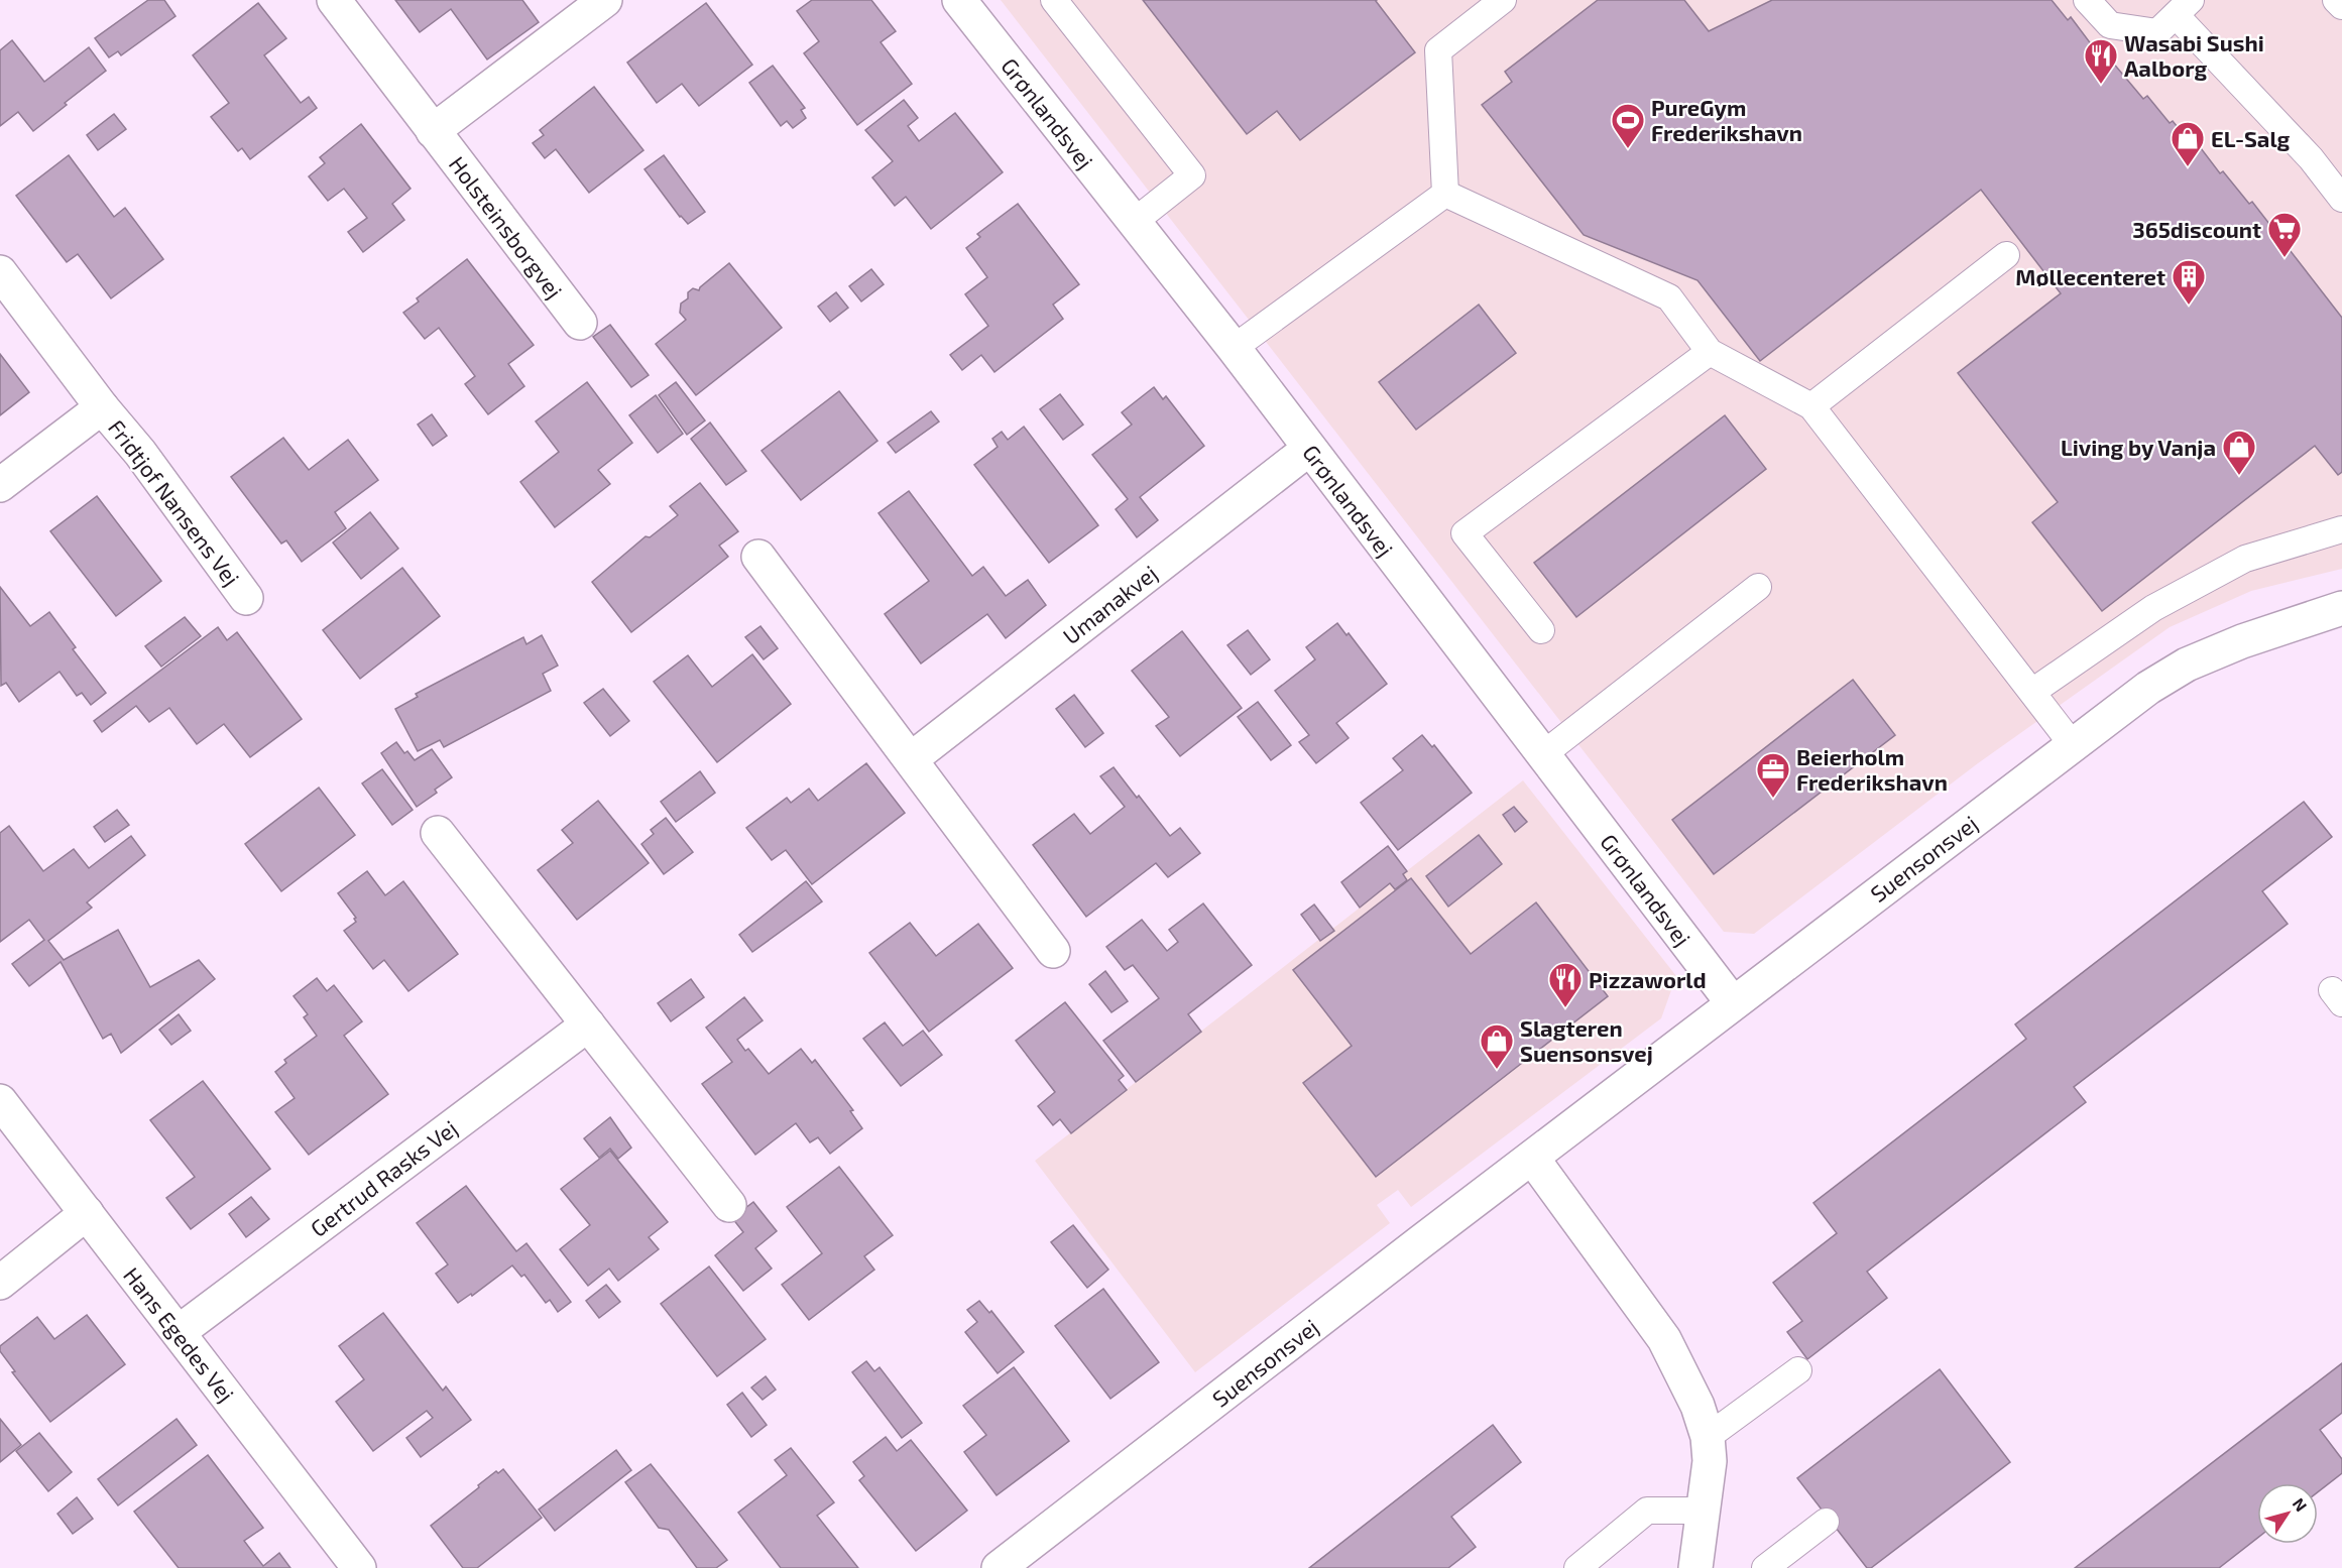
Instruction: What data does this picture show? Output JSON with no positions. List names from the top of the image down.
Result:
{
  "streets": {
    "street": [
      "Grønlandsvej",
      "Holsteinsborgvej",
      "Fridtjof Nansens Vej",
      "Umanakvej",
      "Suensonsvej",
      "Gertrud Rasks Vej",
      "Hans Egedes Vej"
    ]
  },
  "crossings": [
    ["Grønlandsvej", "Umanakvej"],
    ["Grønlandsvej", "Suensonsvej"],
    ["Gertrud Rasks Vej", "Hans Egedes Vej"]
  ],
  "places": {
    "restaurant": ["Wasabi Sushi Aalborg", "Pizzaworld"],
    "sports": ["PureGym Frederikshavn"],
    "shop": ["EL-Salg", "Living by Vanja", "Slagteren Suensonsvej"],
    "supermarket": ["365discount"],
    "building": ["Møllecenteret"],
    "office": ["Beierholm Frederikshavn"]
  },
  "north": "top right"
}
